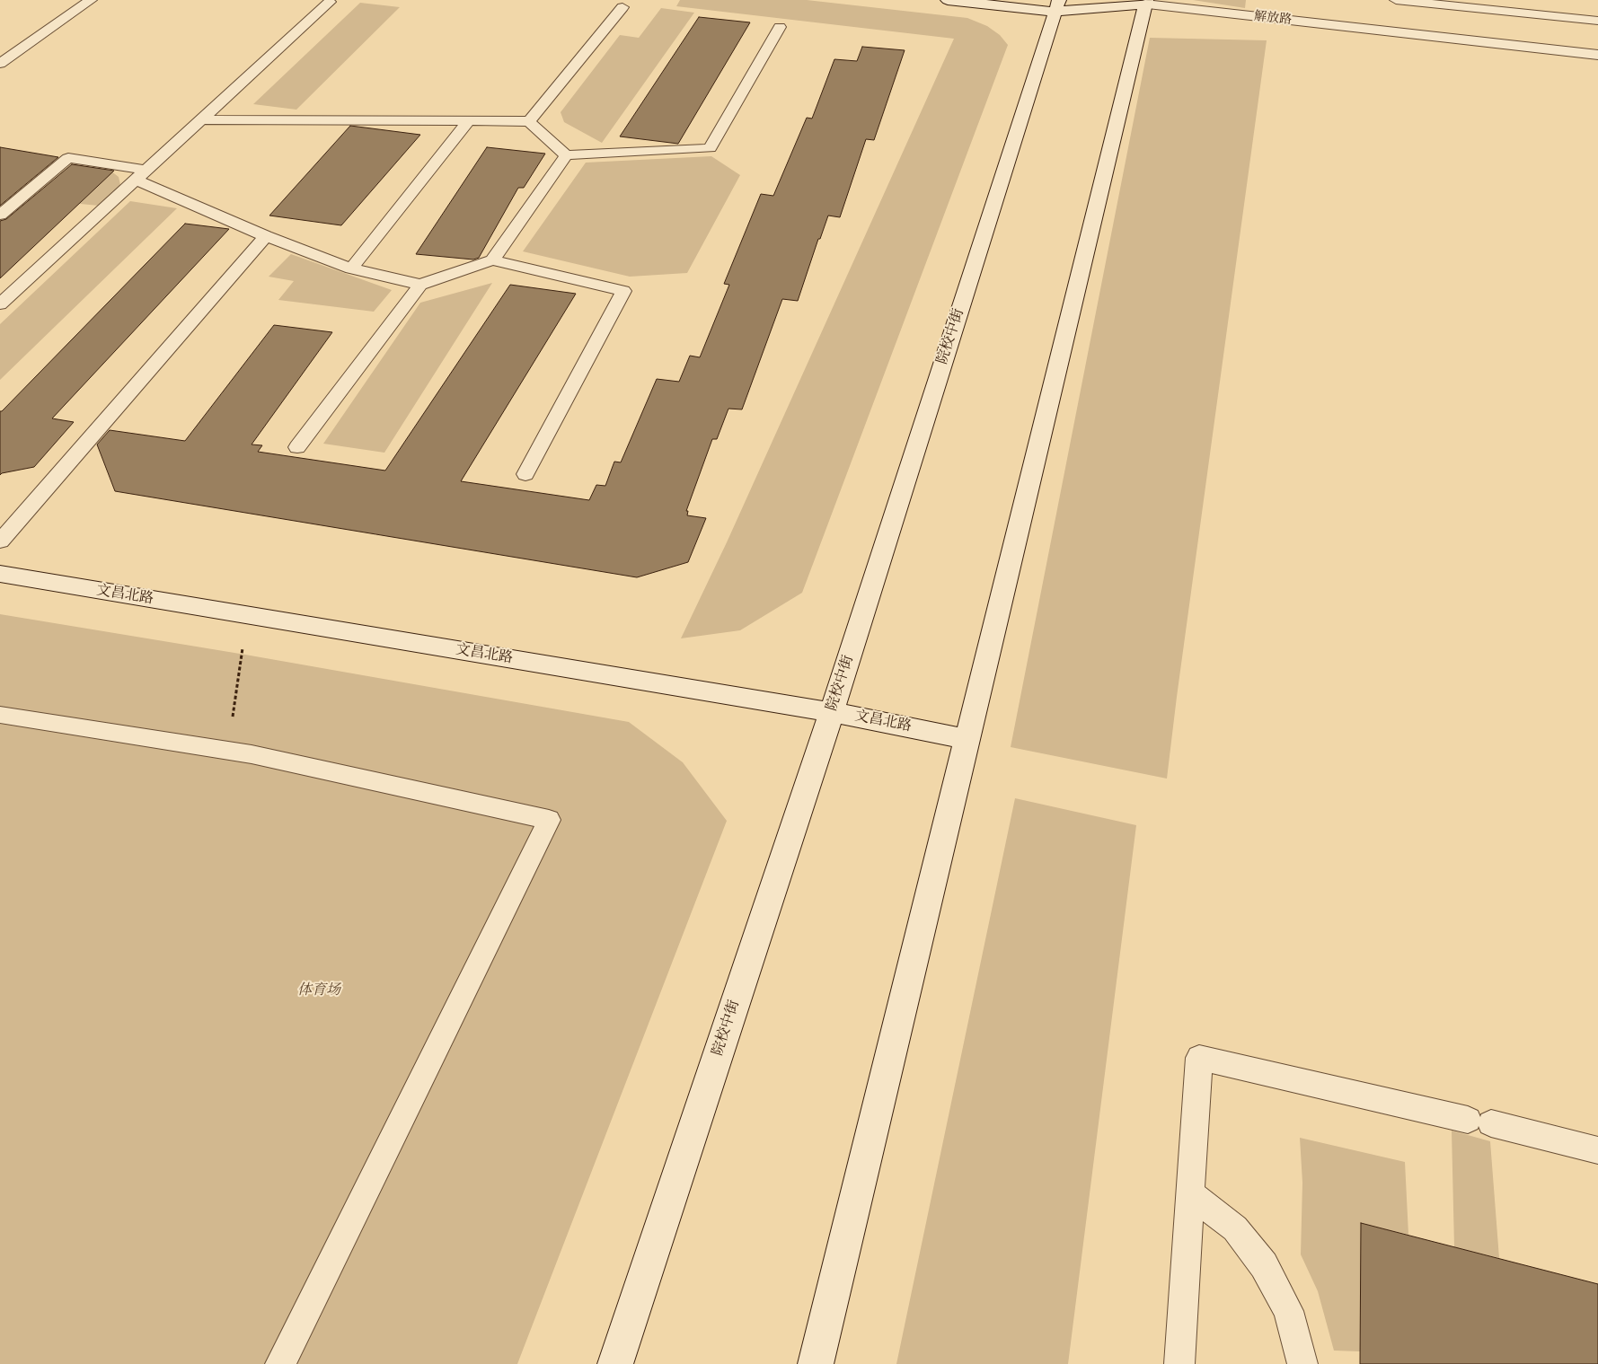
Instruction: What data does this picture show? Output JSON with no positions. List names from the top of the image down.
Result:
{
  "streets": {
    "main road": ["解放路", "院校中街", "文昌北路"]
  },
  "crossings": [
    ["解放路", "院校中街"],
    ["院校中街", "文昌北路"]
  ],
  "parks": ["体育场"]
}
